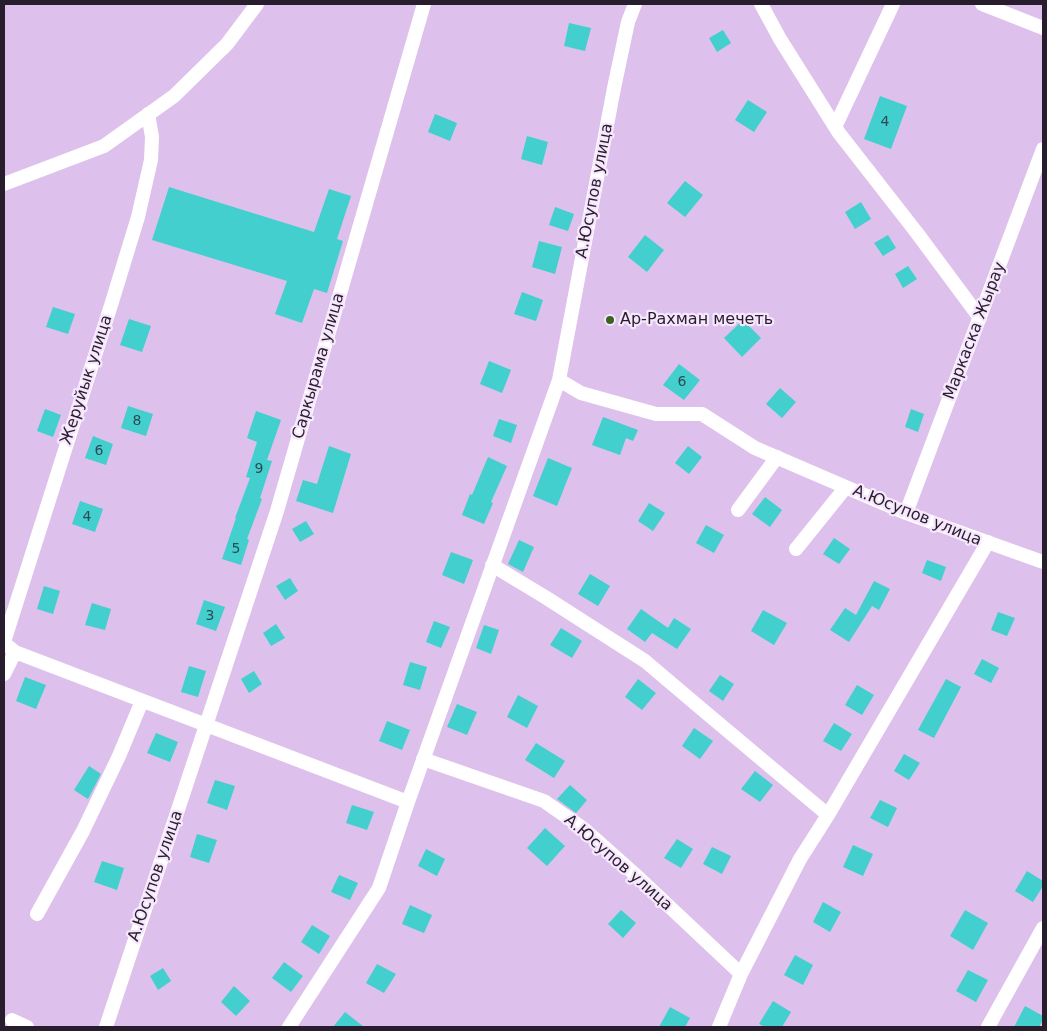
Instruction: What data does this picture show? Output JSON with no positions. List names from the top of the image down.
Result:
{
  "streets": {
    "street": [
      "А.Юсупов улица",
      "Маркаска Жырау",
      "Саркырама улица",
      "Жеруйык улица"
    ]
  },
  "crossings": [
    ["А.Юсупов улица", "Маркаска Жырау"],
    ["А.Юсупов улица", "Саркырама улица"]
  ],
  "places": ["Ар-Рахман мечеть"],
  "house_numbers": [
    "4",
    "6",
    "8",
    "6",
    "9",
    "4",
    "5",
    "3"
  ]
}
